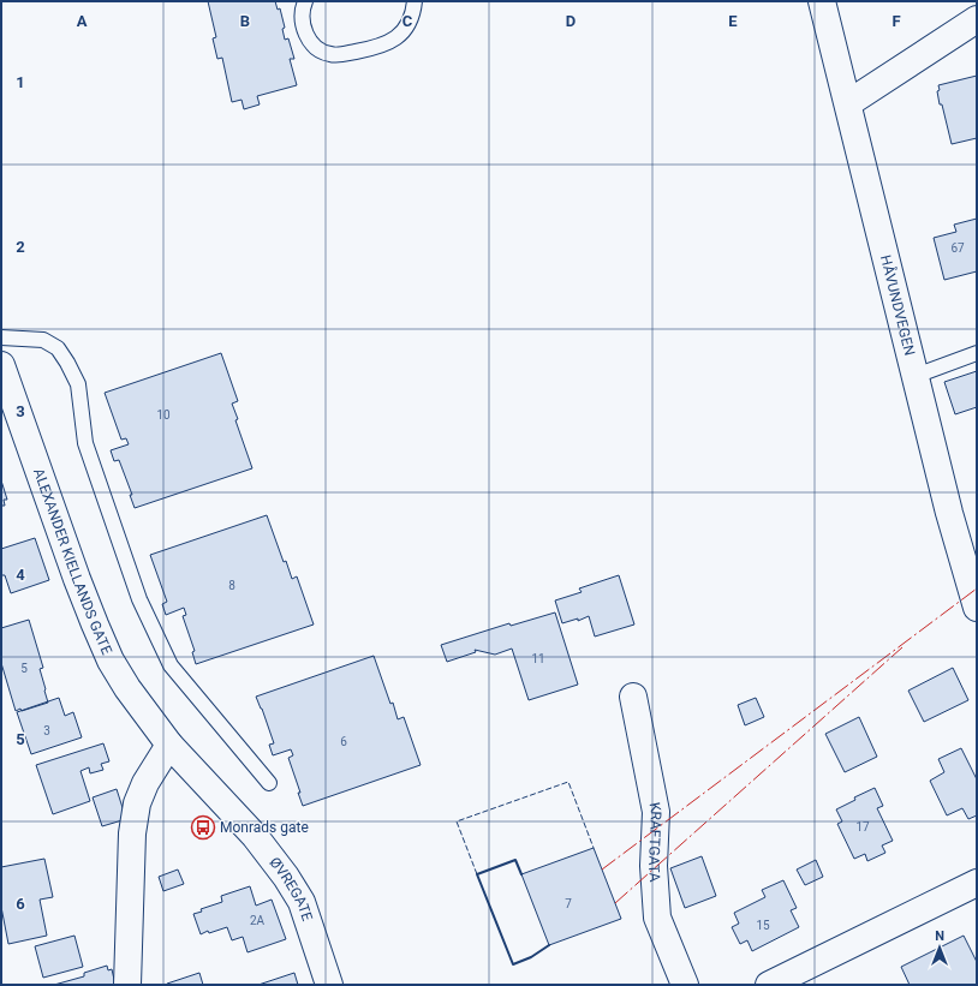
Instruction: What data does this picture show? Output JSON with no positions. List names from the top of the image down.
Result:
{
  "streets": {
    "street": [
      "HÅVUNDVEGEN",
      "ALEXANDER KIELLANDS GATE",
      "KRAFTGATA",
      "ØVREGATE"
    ]
  },
  "crossings": [
    ["ALEXANDER KIELLANDS GATE", "ØVREGATE"]
  ],
  "places": {
    "bus stop": ["Monrads gate"]
  },
  "house_numbers": [
    "67",
    "10",
    "8",
    "11",
    "5",
    "3",
    "6",
    "17",
    "7",
    "2A",
    "15"
  ],
  "north": "top",
  "grid": {
    "columns": [
      "A",
      "B",
      "C",
      "D",
      "E",
      "F"
    ],
    "rows": [
      "1",
      "2",
      "3",
      "4",
      "5",
      "6"
    ]
  }
}
